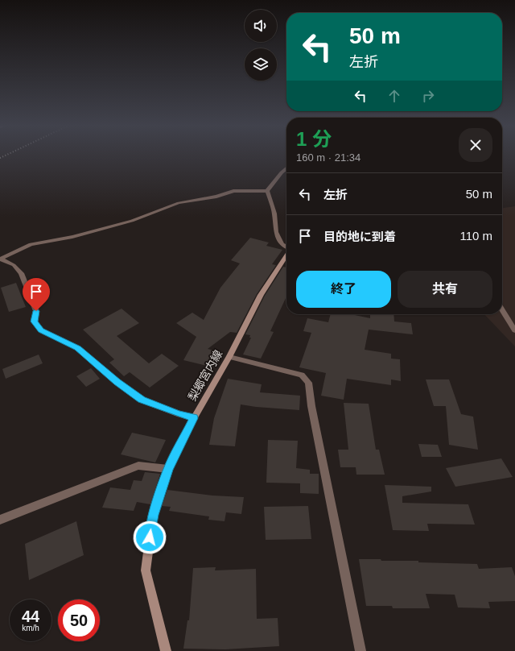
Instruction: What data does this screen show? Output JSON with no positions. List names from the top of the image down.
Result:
{
  "streets": {
    "main road": ["梨郷宮内線"]
  },
  "page": {
    "turn": ["50 m", "左折"],
    "heading": ["1 分", "160 m · 21:34"],
    "list": [
      {
        "name": "左折",
        "value": "50 m"
      },
      {
        "name": "目的地に到着",
        "value": "110 m"
      }
    ],
    "buttons": ["終了", "共有"],
    "speed": "44 km/h",
    "limit": "50"
  }
}
